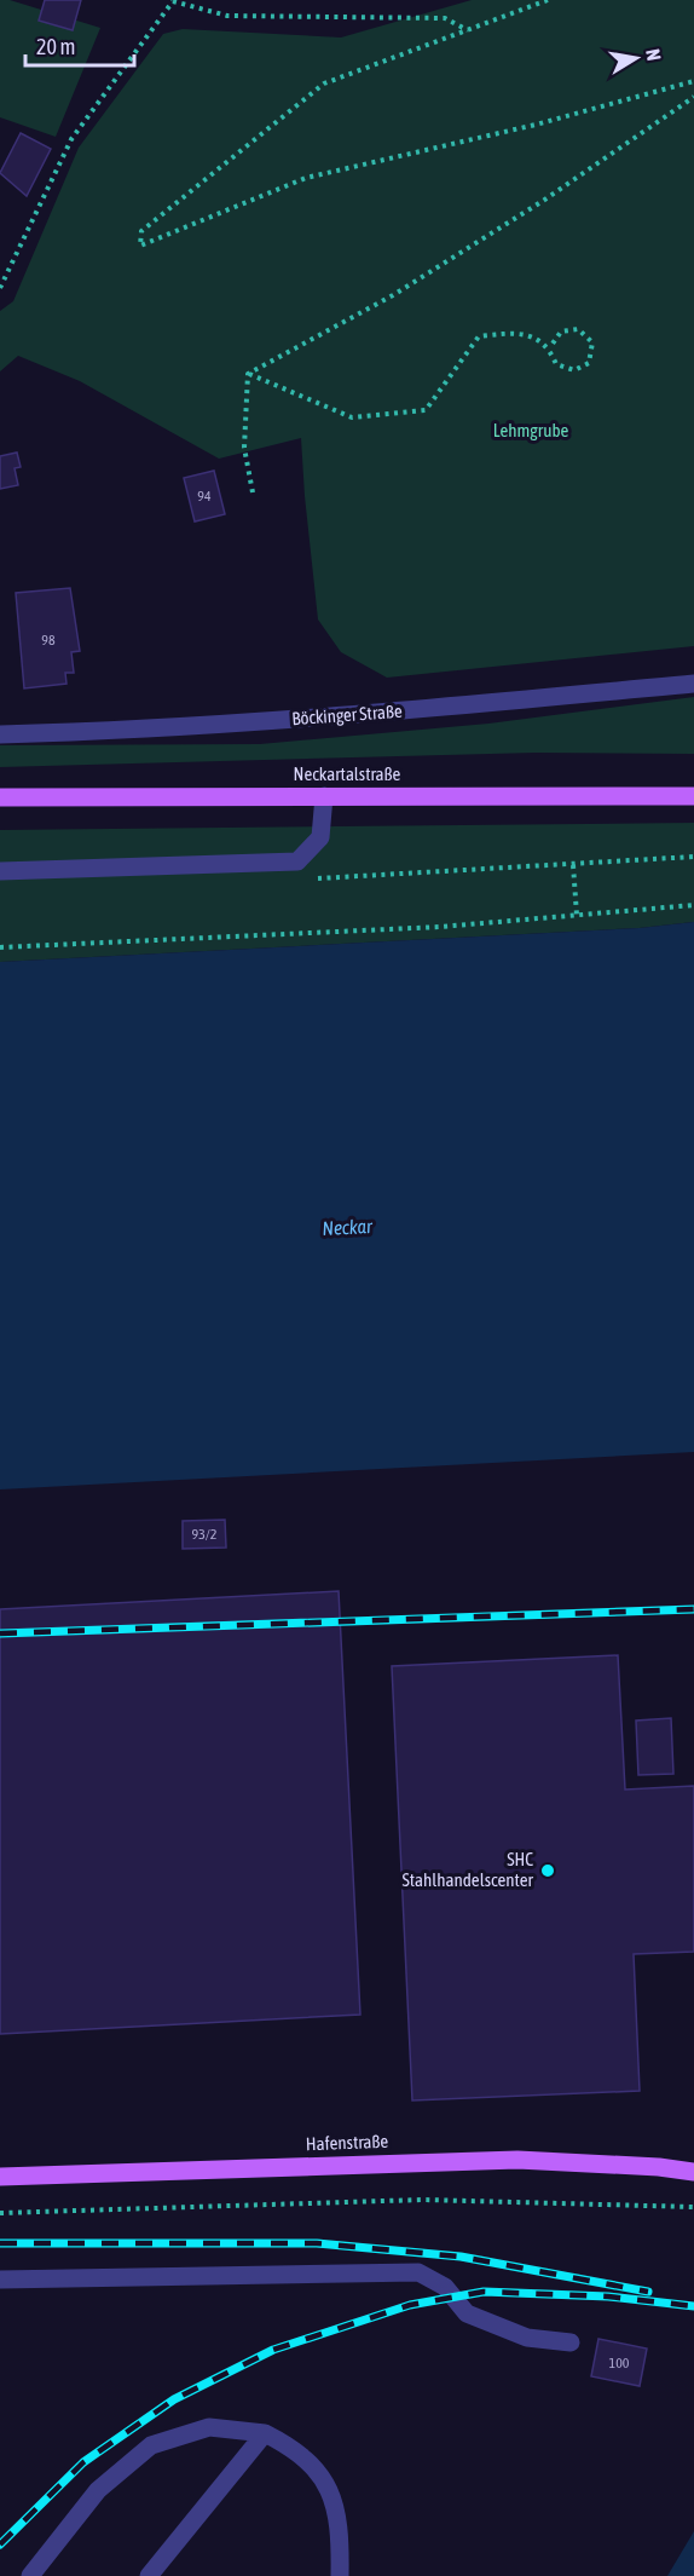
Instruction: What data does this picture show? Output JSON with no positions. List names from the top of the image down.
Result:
{
  "streets": {
    "main road": ["Neckartalstraße", "Hafenstraße"],
    "street": ["Böckinger Straße"]
  },
  "water": ["Neckar"],
  "parks": ["Lehmgrube"],
  "places": ["SHC Stahlhandelscenter"],
  "house_numbers": [
    "94",
    "98",
    "93/2",
    "100"
  ],
  "scale_bar": "20 m",
  "north": "right"
}
